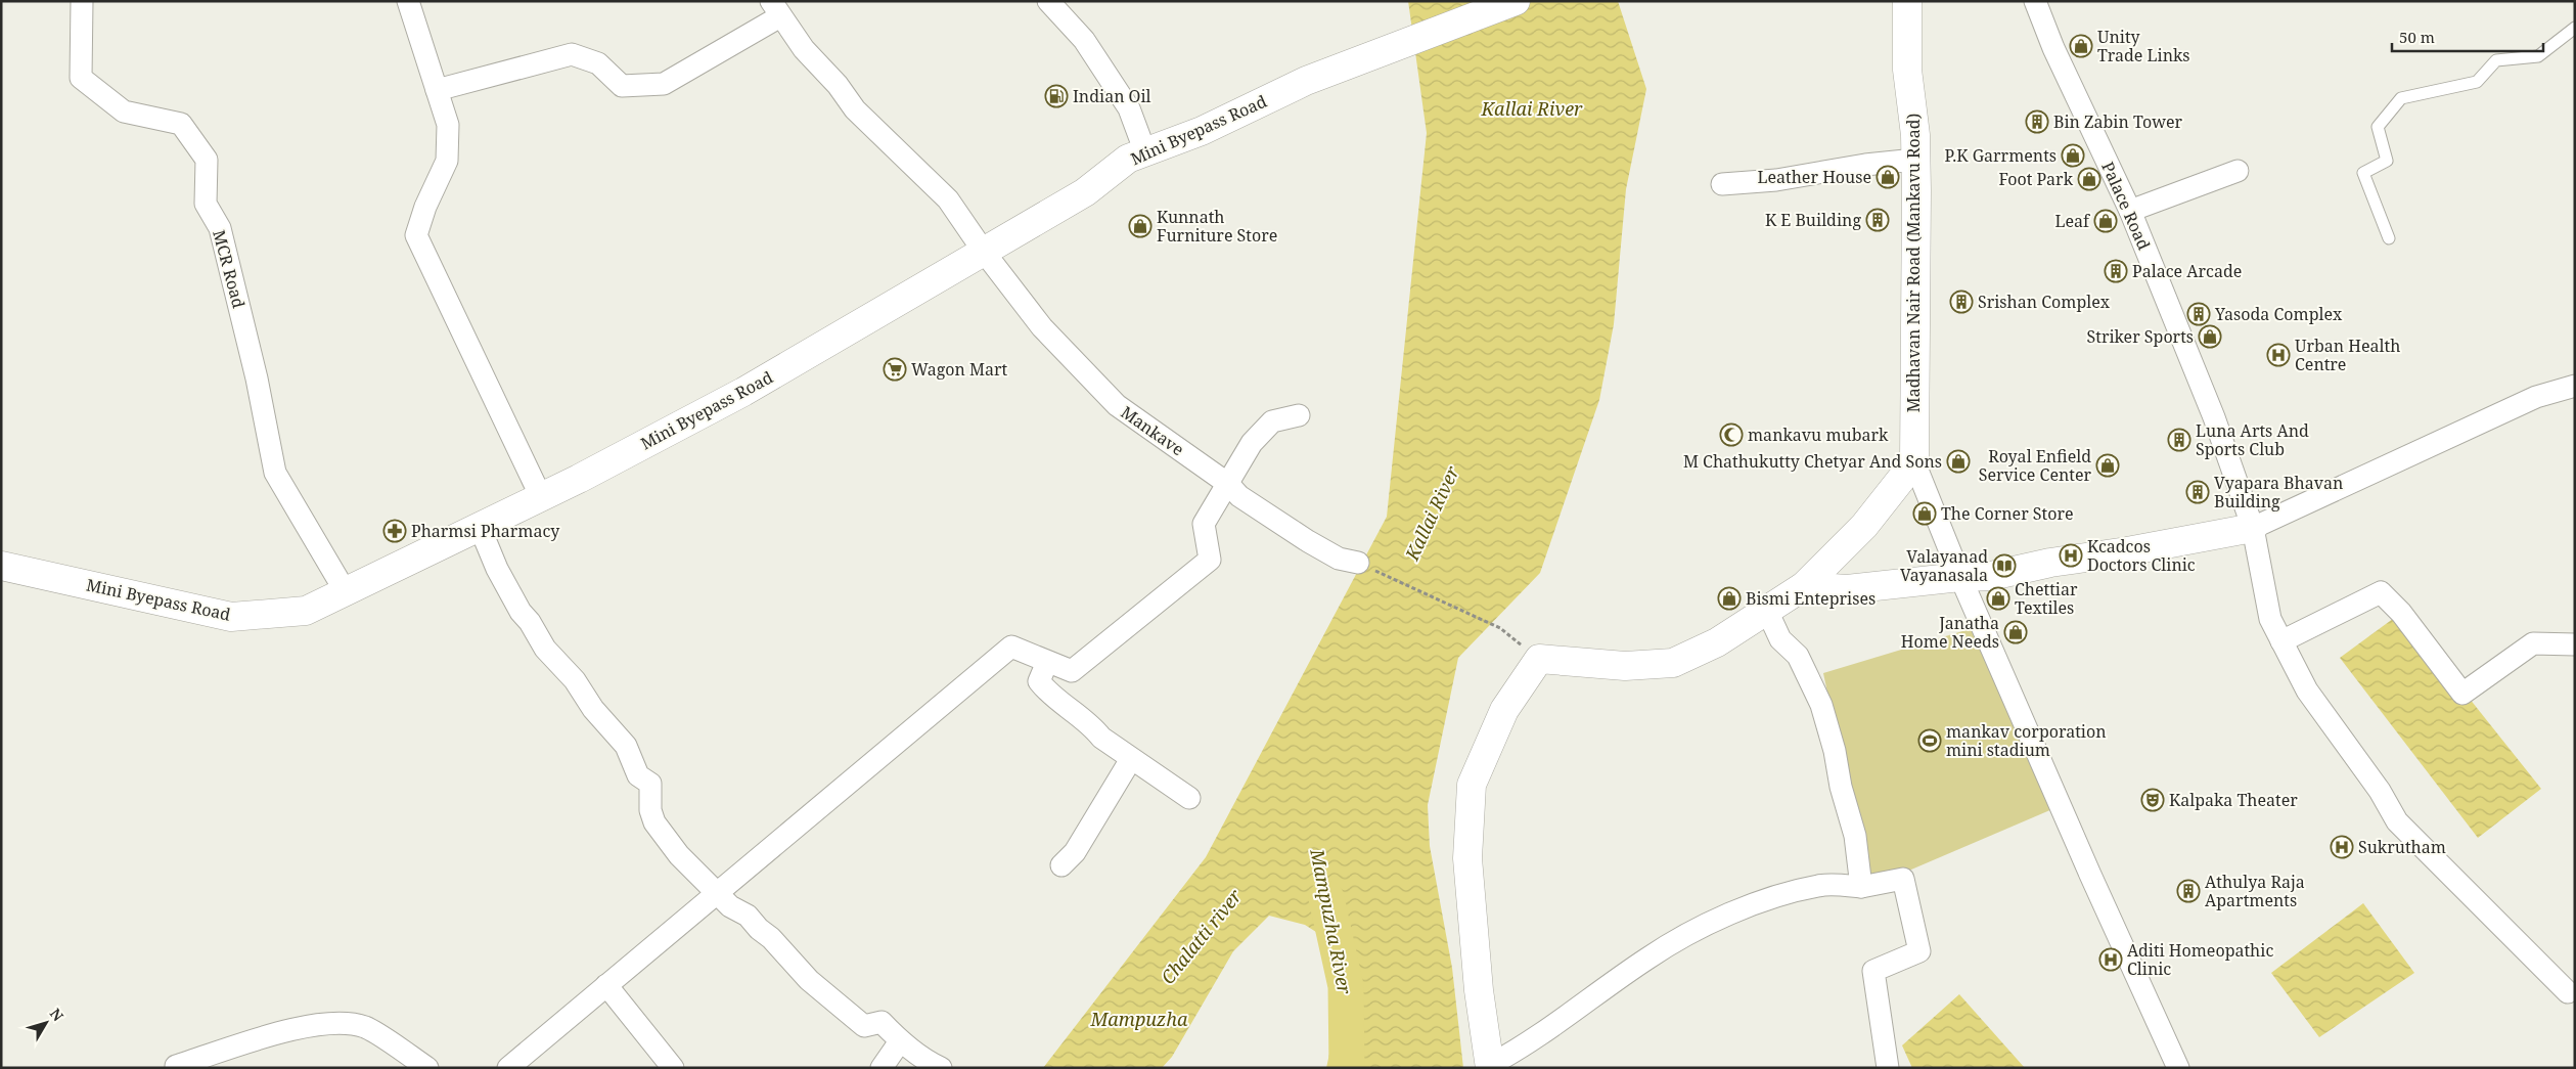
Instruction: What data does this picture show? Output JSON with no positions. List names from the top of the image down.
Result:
{
  "streets": {
    "main road": ["Mini Byepass Road", "Madhavan Nair Road (Mankavu Road)"],
    "street": ["Palace Road", "MCR Road", "Mankave"]
  },
  "crossings": [
    ["Mini Byepass Road", "MCR Road"],
    ["Mini Byepass Road", "Mankave"]
  ],
  "water": [
    "Kallai River",
    "Mampuzha River",
    "Chalatti river",
    "Mampuzha"
  ],
  "places": {
    "shop": [
      "Unity Trade Links",
      "P.K Garrments",
      "Leather House",
      "Foot Park",
      "Leaf",
      "Kunnath Furniture Store",
      "Striker Sports",
      "M Chathukutty Chetyar And Sons",
      "Royal Enfield Service Center",
      "The Corner Store",
      "Bismi Enteprises",
      "Chettiar Textiles",
      "Janatha Home Needs"
    ],
    "fuel station": ["Indian Oil"],
    "building": [
      "Bin Zabin Tower",
      "K E Building",
      "Palace Arcade",
      "Srishan Complex",
      "Yasoda Complex",
      "Luna Arts And Sports Club",
      "Vyapara Bhavan Building",
      "Athulya Raja Apartments"
    ],
    "hospital": [
      "Urban Health Centre",
      "Kcadcos Doctors Clinic",
      "Sukrutham",
      "Aditi Homeopathic Clinic"
    ],
    "supermarket": ["Wagon Mart"],
    "mosque": ["mankavu mubark"],
    "pharmacy": ["Pharmsi Pharmacy"],
    "library": ["Valayanad Vayanasala"],
    "sports": ["mankav corporation mini stadium"],
    "theatre": ["Kalpaka Theater"]
  },
  "scale_bar": "50 m",
  "north": "top right"
}
